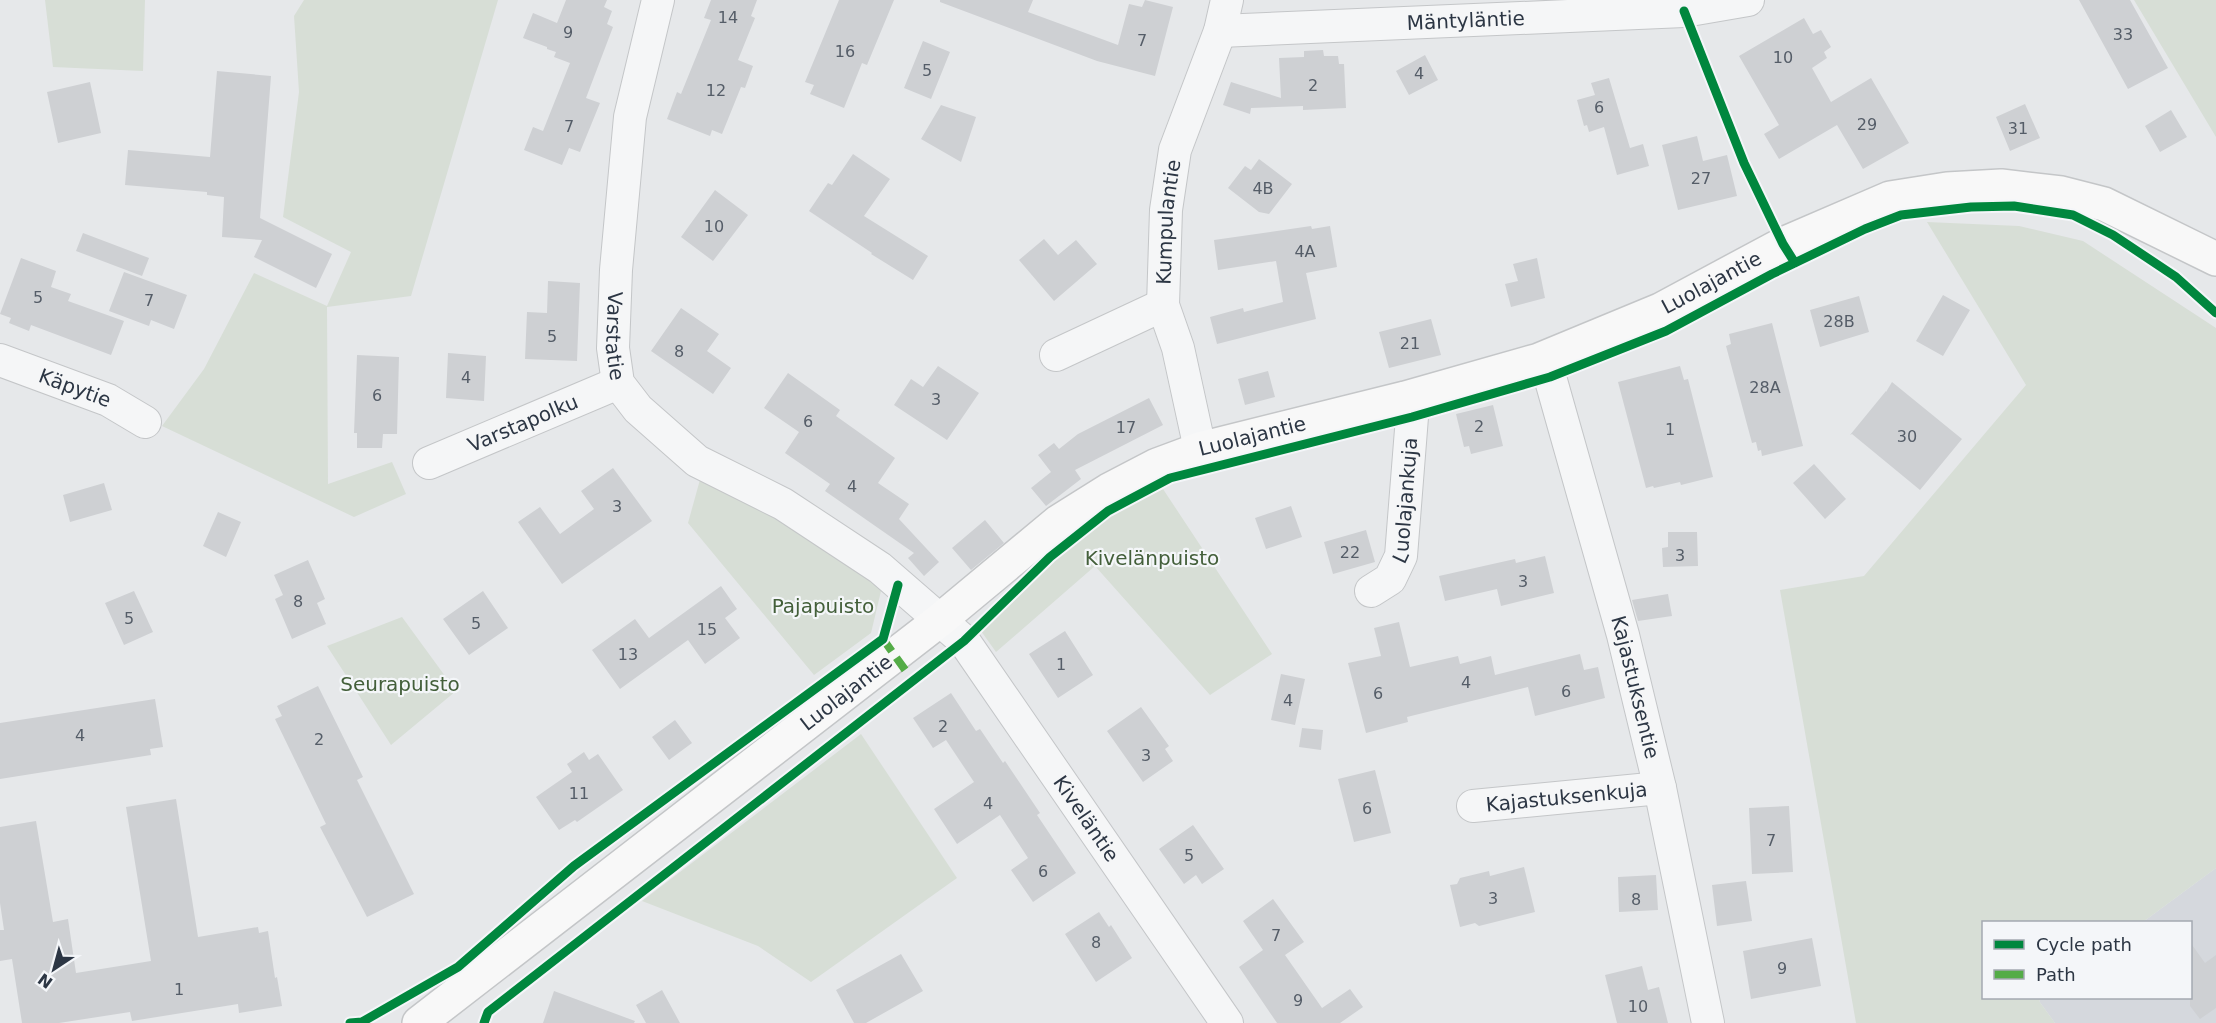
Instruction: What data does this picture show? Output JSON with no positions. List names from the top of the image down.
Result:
{
  "streets": {
    "main road": ["Luolajantie"],
    "street": [
      "Mäntyläntie",
      "Kumpulantie",
      "Varstatie",
      "Käpytie",
      "Varstapolku",
      "Luolajankuja",
      "Kajastuksentie",
      "Kajastuksenkuja",
      "Kiveläntie"
    ]
  },
  "crossings": [
    ["Mäntyläntie", "Kumpulantie"],
    ["Kumpulantie", "Luolajantie"],
    ["Luolajantie", "Varstatie"],
    ["Luolajantie", "Luolajankuja"],
    ["Luolajantie", "Kajastuksentie"],
    ["Luolajantie", "Kiveläntie"],
    ["Varstatie", "Varstapolku"],
    ["Varstatie", "Kiveläntie"],
    ["Kajastuksentie", "Kajastuksenkuja"]
  ],
  "parks": ["Kivelänpuisto", "Pajapuisto", "Seurapuisto"],
  "house_numbers": [
    "14",
    "9",
    "33",
    "7",
    "16",
    "10",
    "5",
    "4",
    "2",
    "12",
    "6",
    "29",
    "7",
    "31",
    "27",
    "4B",
    "10",
    "4A",
    "5",
    "7",
    "28B",
    "5",
    "21",
    "8",
    "4",
    "28A",
    "6",
    "3",
    "6",
    "2",
    "17",
    "1",
    "30",
    "4",
    "3",
    "22",
    "3",
    "3",
    "8",
    "5",
    "5",
    "15",
    "13",
    "1",
    "4",
    "6",
    "6",
    "4",
    "2",
    "4",
    "2",
    "3",
    "11",
    "4",
    "6",
    "7",
    "5",
    "6",
    "3",
    "8",
    "7",
    "8",
    "9",
    "1",
    "9",
    "10"
  ],
  "legend": ["Cycle path", "Path"],
  "north": "bottom left"
}
